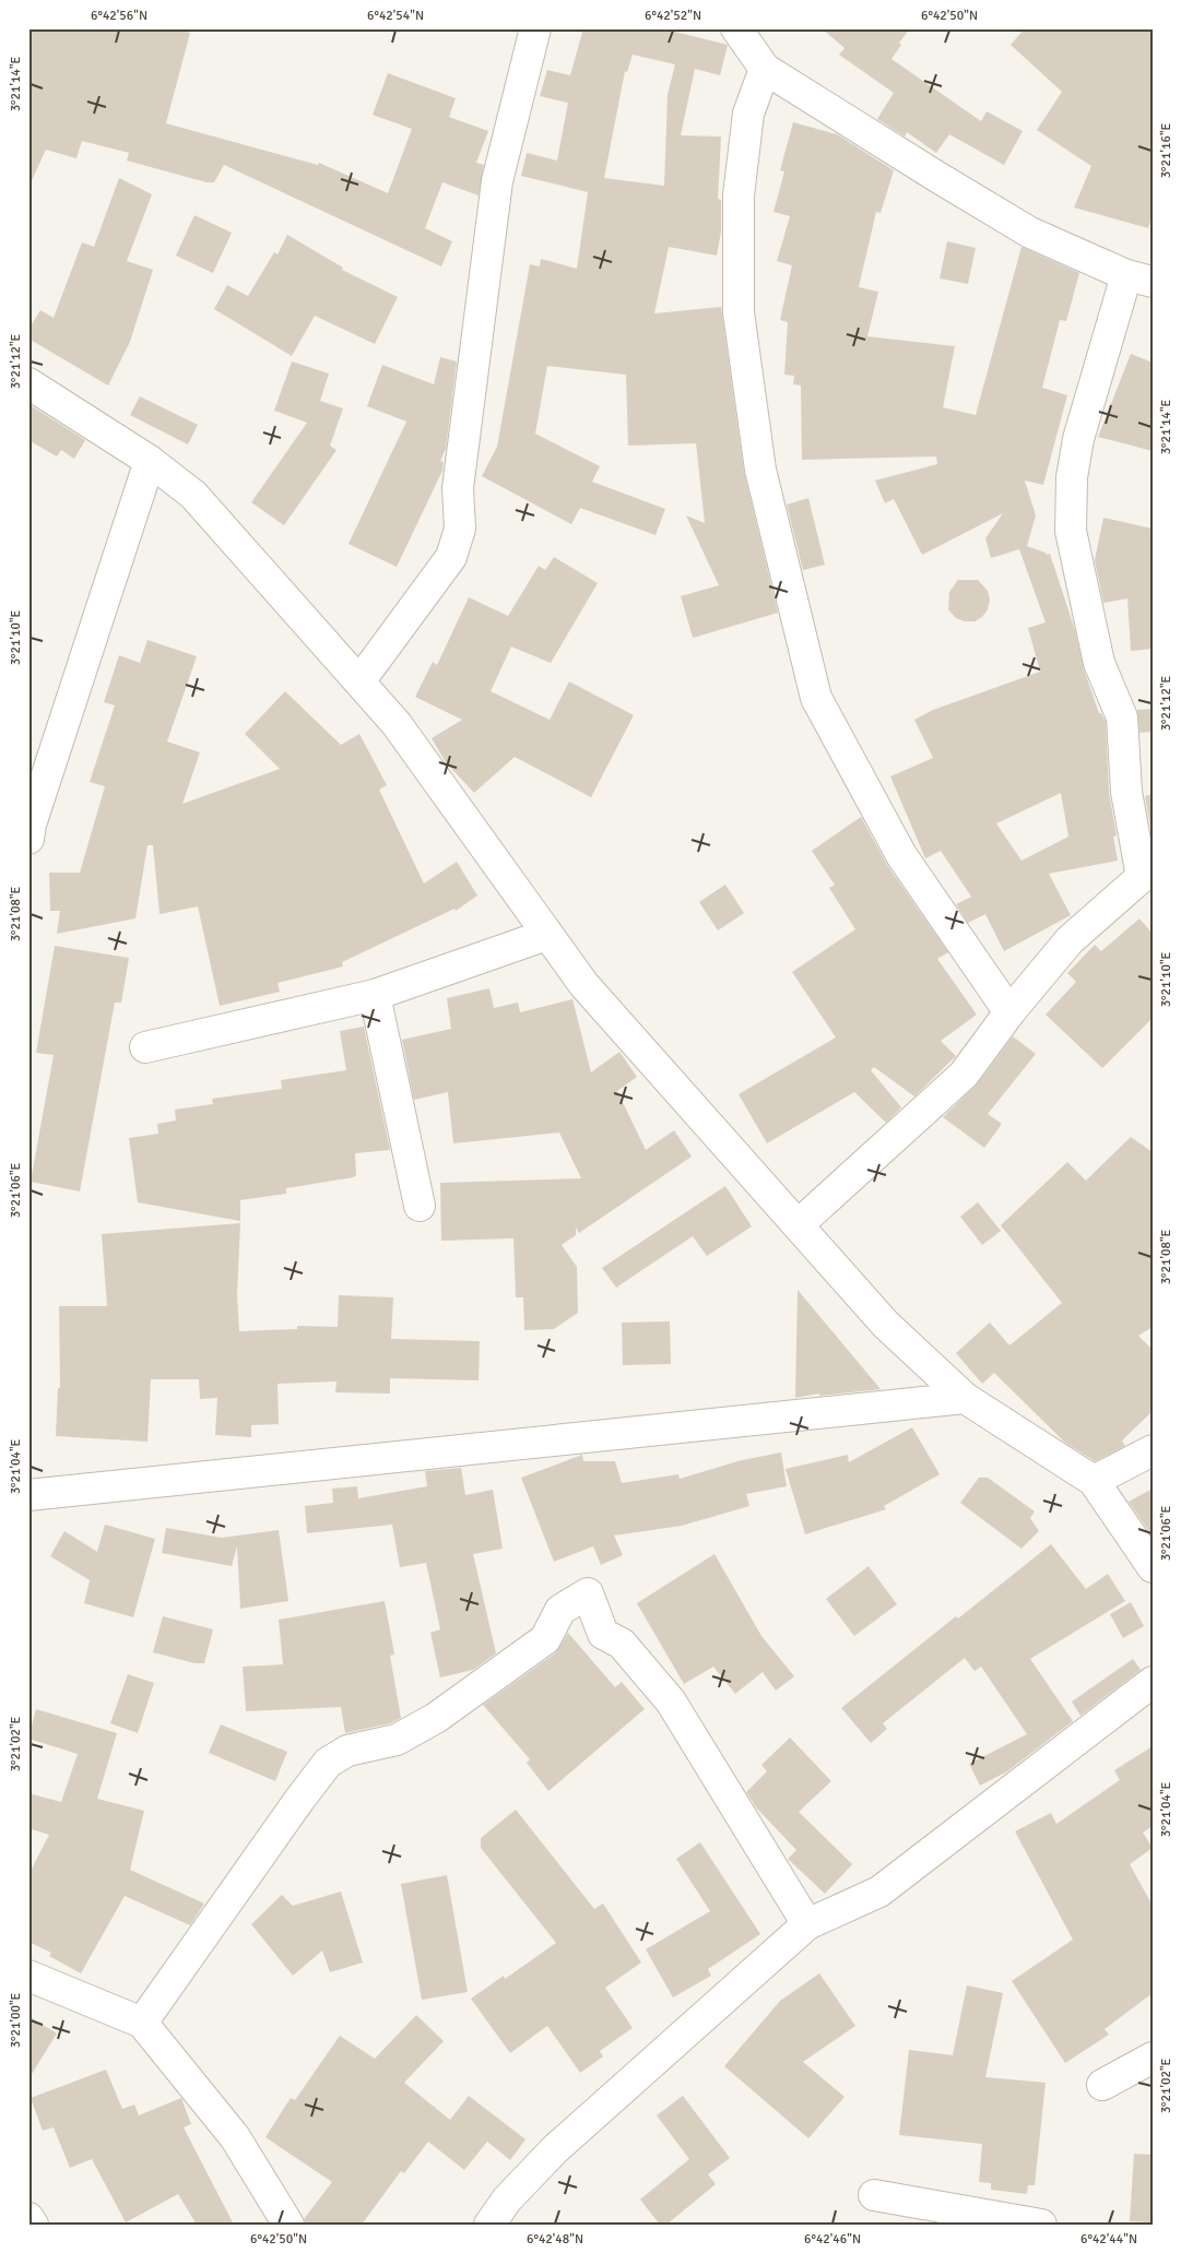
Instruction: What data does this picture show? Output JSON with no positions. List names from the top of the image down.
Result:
{
  "coordinates": [
    "6°42'56\"N",
    "6°42'54\"N",
    "6°42'52\"N",
    "6°42'50\"N",
    "3°21'14\"E",
    "3°21'16\"E",
    "3°21'12\"E",
    "3°21'10\"E",
    "3°21'08\"E",
    "3°21'06\"E",
    "3°21'04\"E",
    "3°21'02\"E",
    "3°21'00\"E",
    "6°42'48\"N",
    "6°42'46\"N",
    "6°42'44\"N"
  ]
}
